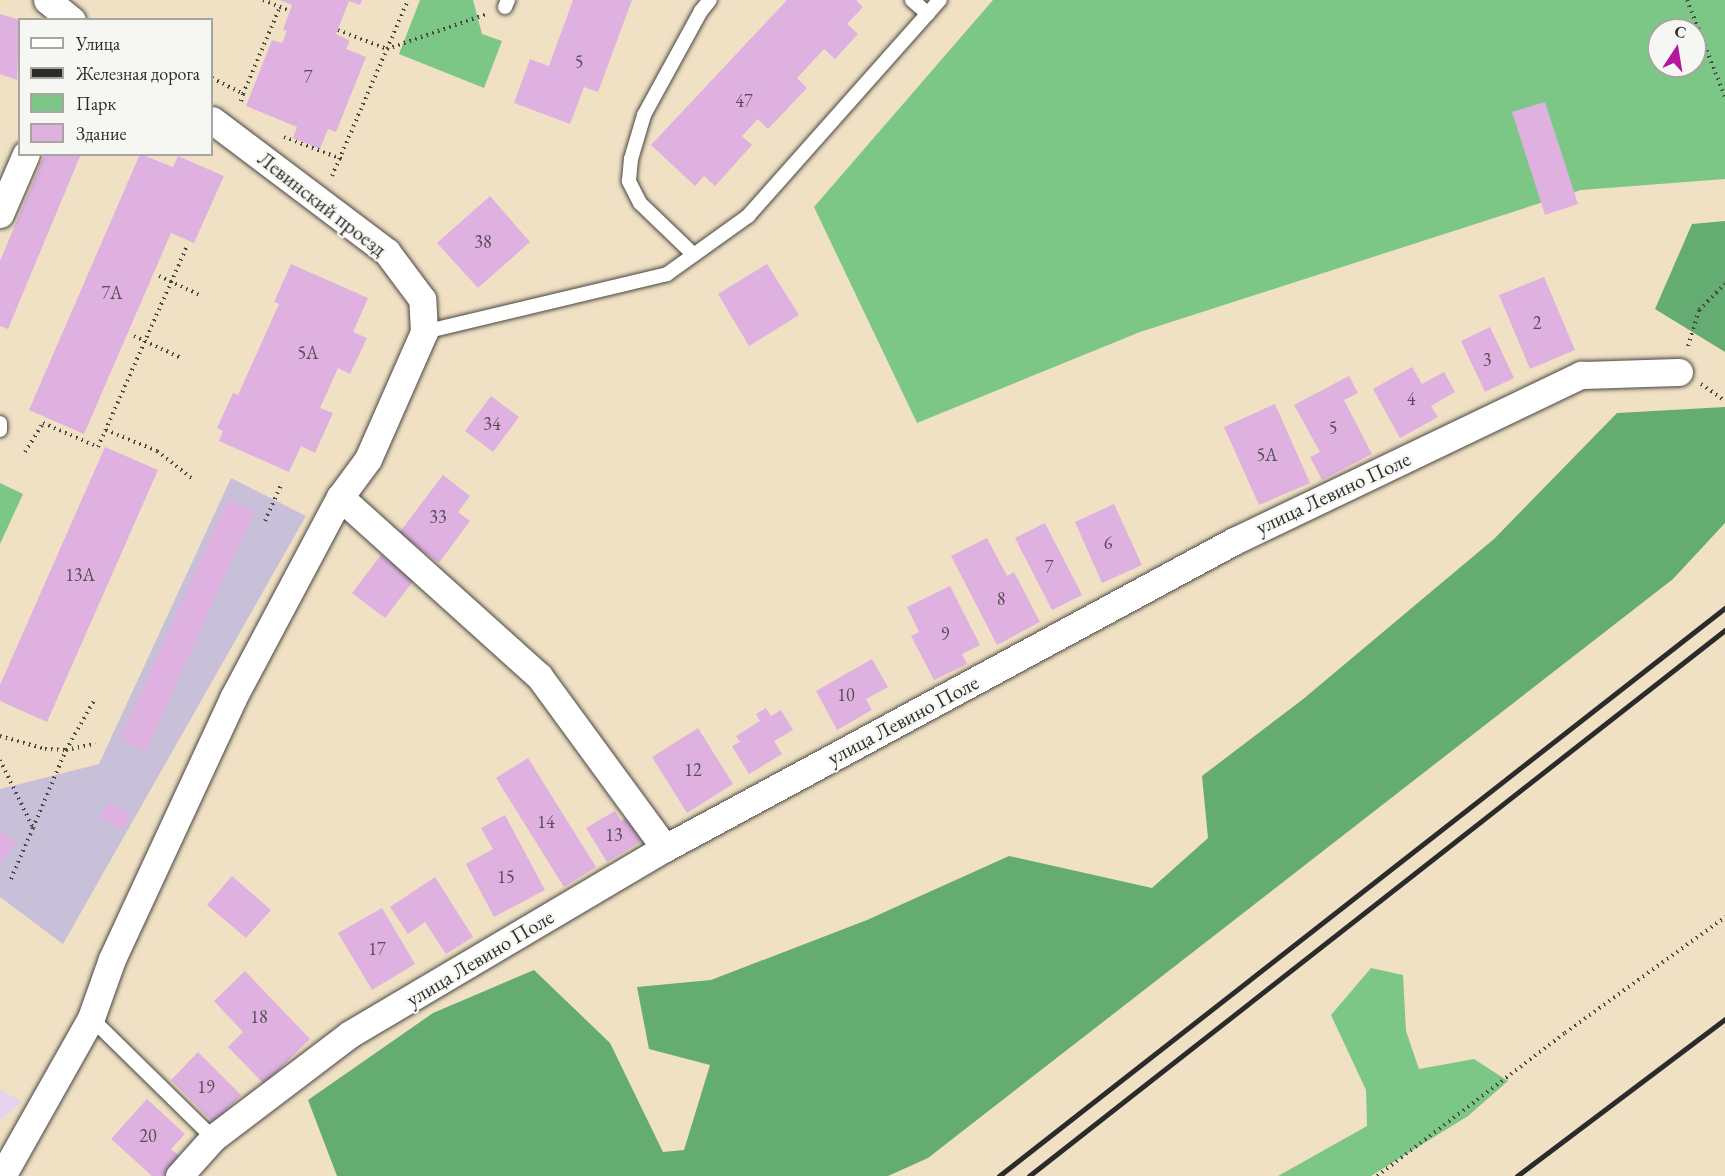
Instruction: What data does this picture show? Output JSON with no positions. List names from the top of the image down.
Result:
{
  "streets": {
    "street": ["Левинский проезд", "улица Левино Поле"]
  },
  "house_numbers": [
    "5",
    "7",
    "47",
    "38",
    "7А",
    "2",
    "5А",
    "3",
    "4",
    "34",
    "5",
    "5А",
    "33",
    "6",
    "7",
    "13А",
    "8",
    "9",
    "10",
    "12",
    "14",
    "13",
    "15",
    "17",
    "18",
    "19",
    "20"
  ],
  "legend": [
    "Улица",
    "Железная дорога",
    "Парк",
    "Здание"
  ],
  "north": "top"
}
